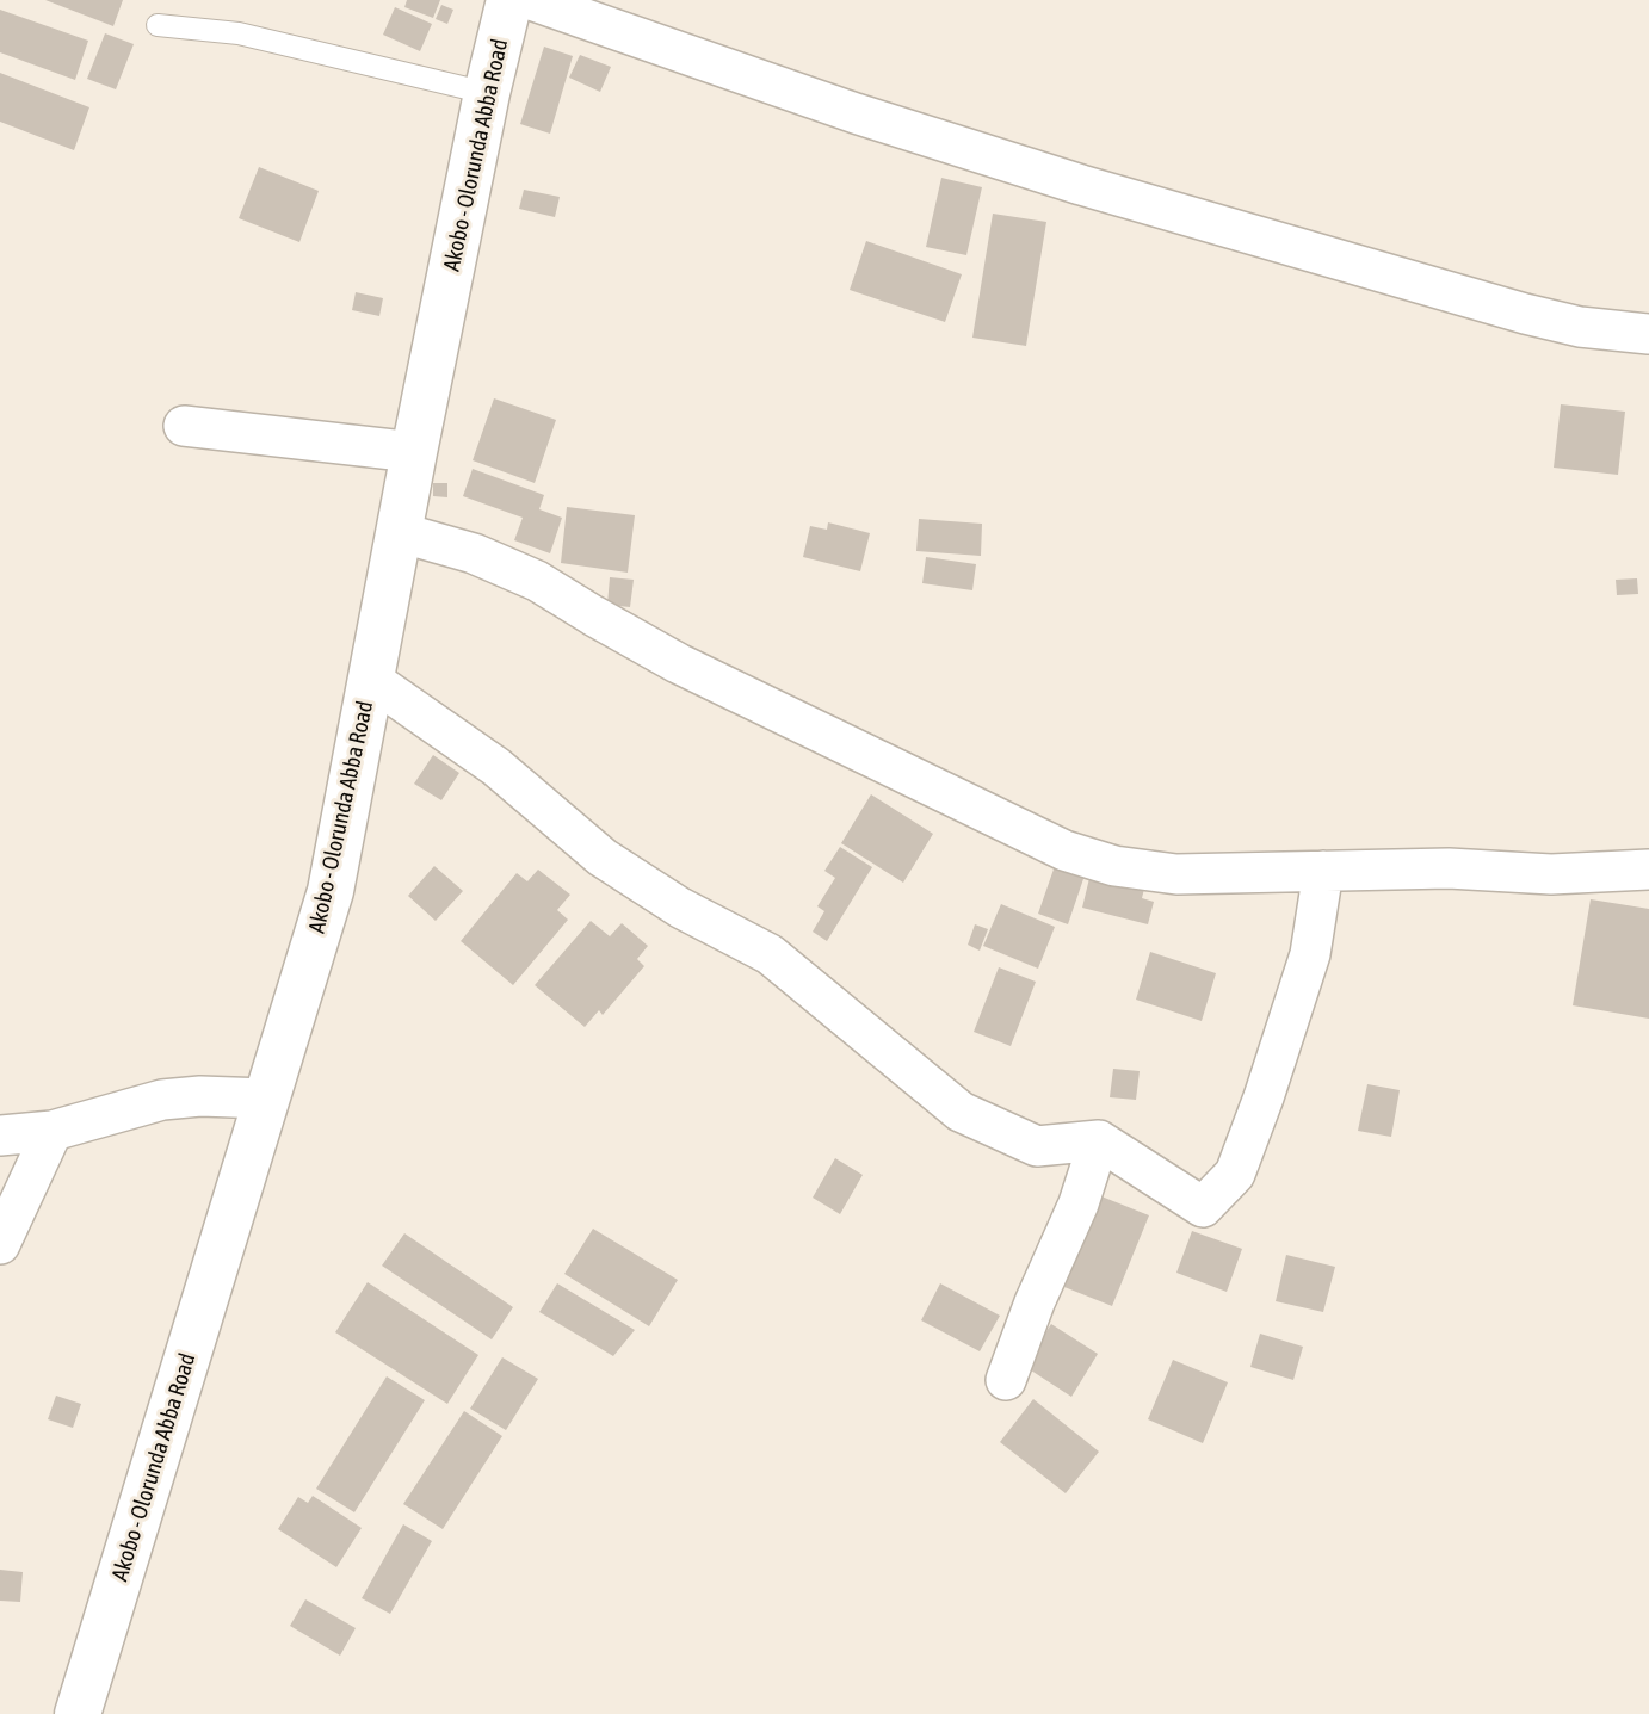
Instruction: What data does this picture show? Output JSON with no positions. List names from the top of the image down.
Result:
{
  "streets": {
    "main road": ["Akobo - Olorunda Abba Road"]
  }
}
